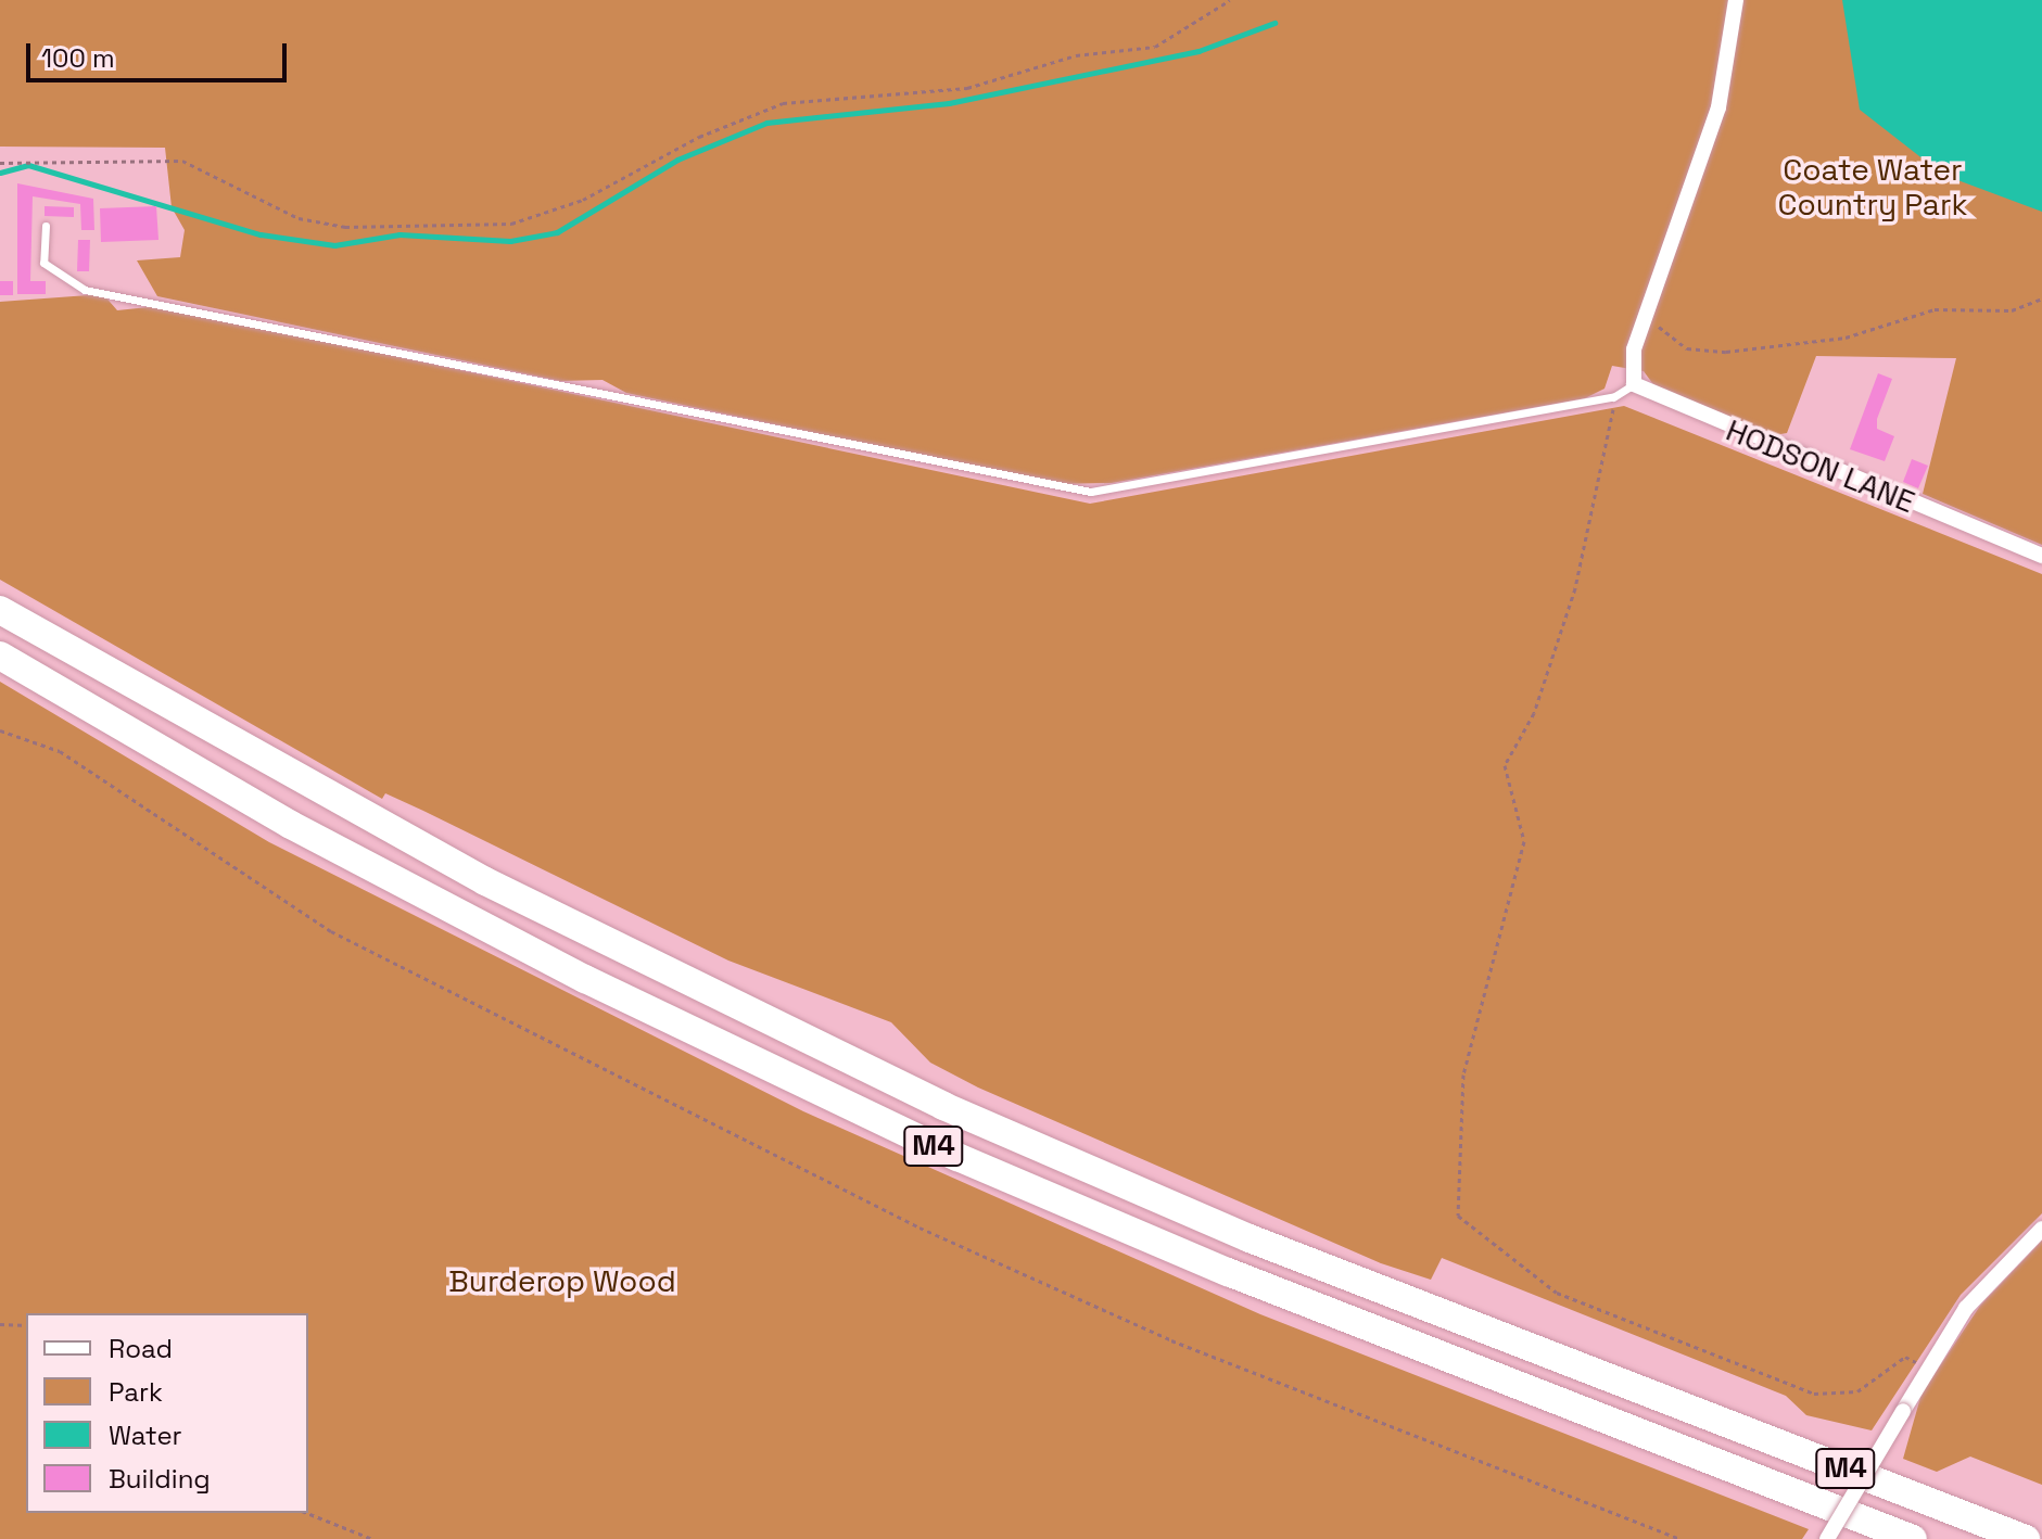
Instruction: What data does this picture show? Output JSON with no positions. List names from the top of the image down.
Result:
{
  "streets": {
    "highway": ["M4"],
    "street": ["HODSON LANE"]
  },
  "parks": ["Coate Water Country Park", "Burderop Wood"],
  "legend": [
    "Road",
    "Park",
    "Water",
    "Building"
  ],
  "scale_bar": "100 m"
}
